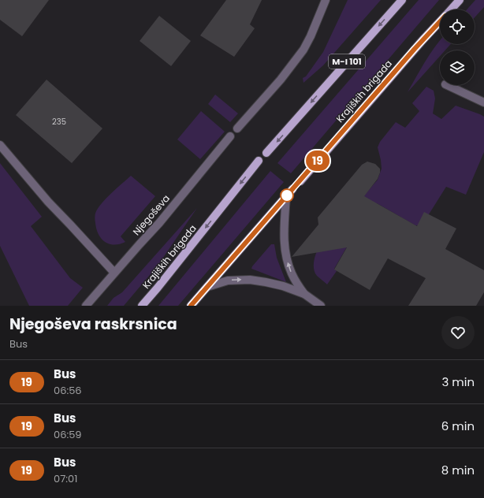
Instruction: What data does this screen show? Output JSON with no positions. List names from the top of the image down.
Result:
{
  "streets": {
    "main road": ["M-I 101", "Krajiških brigada"],
    "street": ["Njegoševa"]
  },
  "lines": ["bus line 19"],
  "house_numbers": ["235"],
  "page": {
    "on_map": "19",
    "heading": ["Njegoševa raskrsnica", "Bus"],
    "list": [
      {
        "mark": "19",
        "name": "Bus",
        "note": "06:56",
        "value": "3 min"
      },
      {
        "mark": "19",
        "name": "Bus",
        "note": "06:59",
        "value": "6 min"
      },
      {
        "mark": "19",
        "name": "Bus",
        "note": "07:01",
        "value": "8 min"
      }
    ]
  }
}
